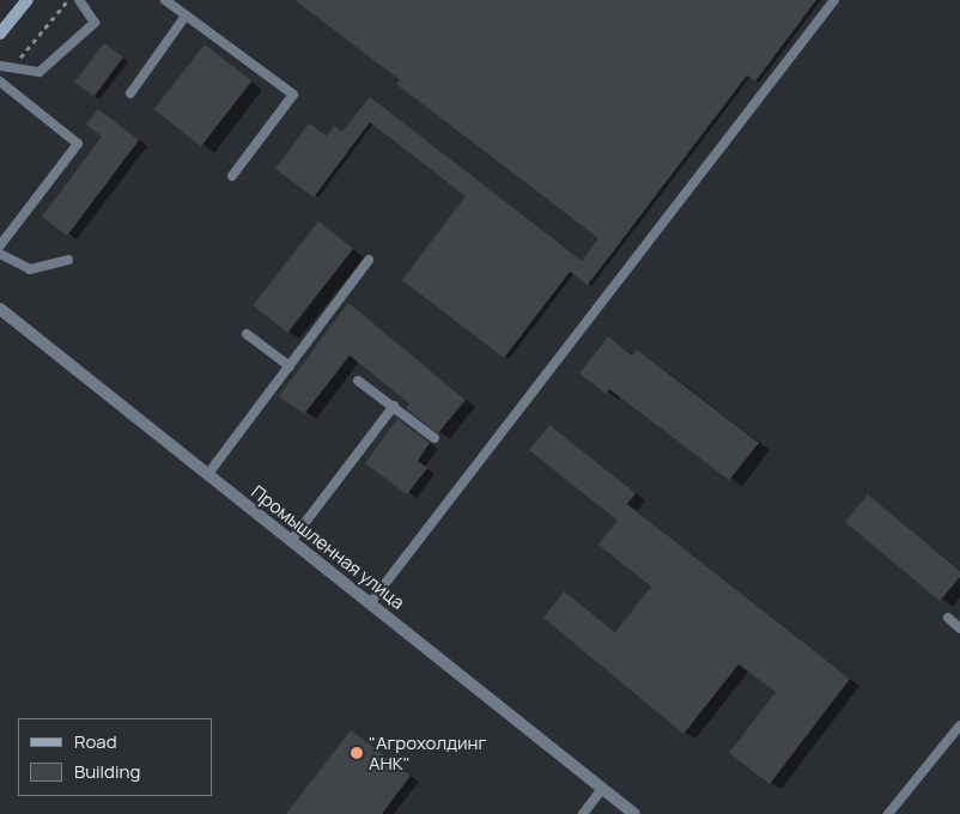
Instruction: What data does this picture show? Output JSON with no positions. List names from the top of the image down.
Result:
{
  "streets": {
    "street": ["Промышленная улица"]
  },
  "places": ["\"Агрохолдинг АНК\""],
  "legend": ["Road", "Building"]
}
